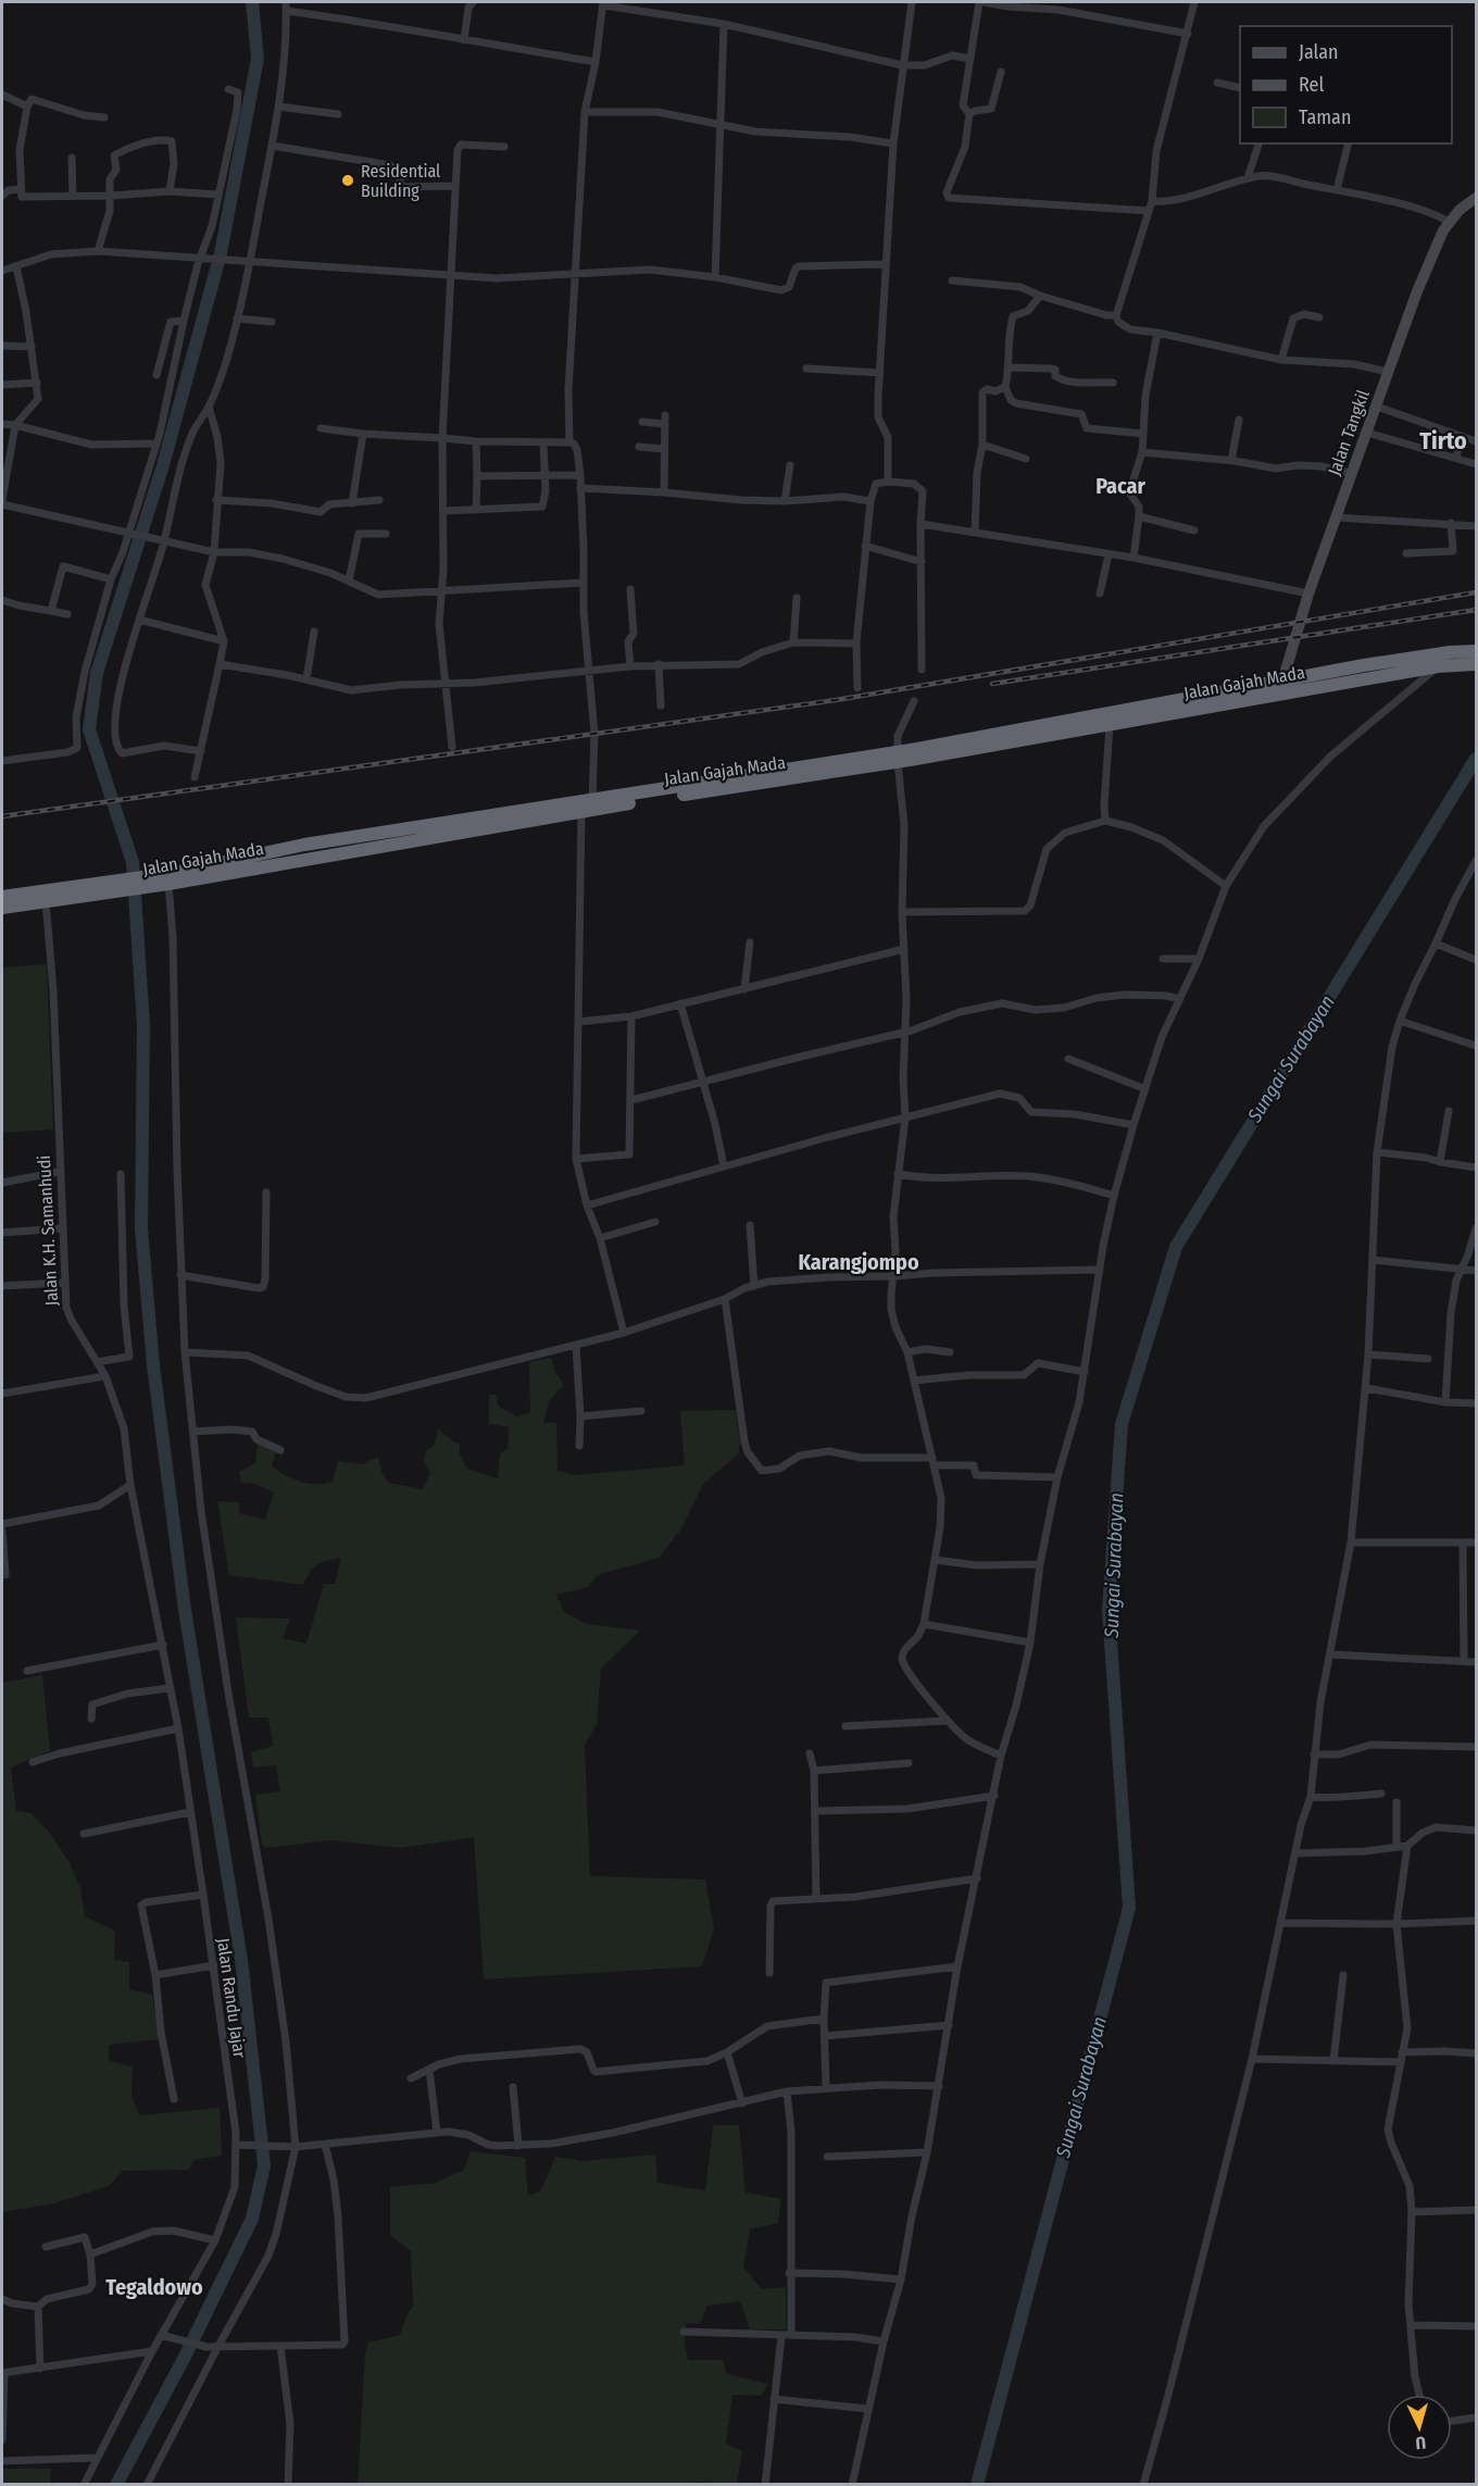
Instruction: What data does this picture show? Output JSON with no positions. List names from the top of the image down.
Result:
{
  "streets": {
    "highway": ["Jalan Gajah Mada"],
    "street": ["Jalan Tangkil", "Jalan K.H. Samanhudi", "Jalan Randu Jajar"]
  },
  "crossings": [
    ["Jalan Tangkil", "Jalan Gajah Mada"],
    ["Jalan Gajah Mada", "Jalan K.H. Samanhudi"],
    ["Jalan K.H. Samanhudi", "Jalan Randu Jajar"]
  ],
  "districts": [
    "Tirto",
    "Pacar",
    "Karangjompo",
    "Tegaldowo"
  ],
  "water": ["Sungai Surabayan"],
  "places": ["Residential Building"],
  "legend": ["Jalan", "Rel", "Taman"],
  "north": "bottom"
}
